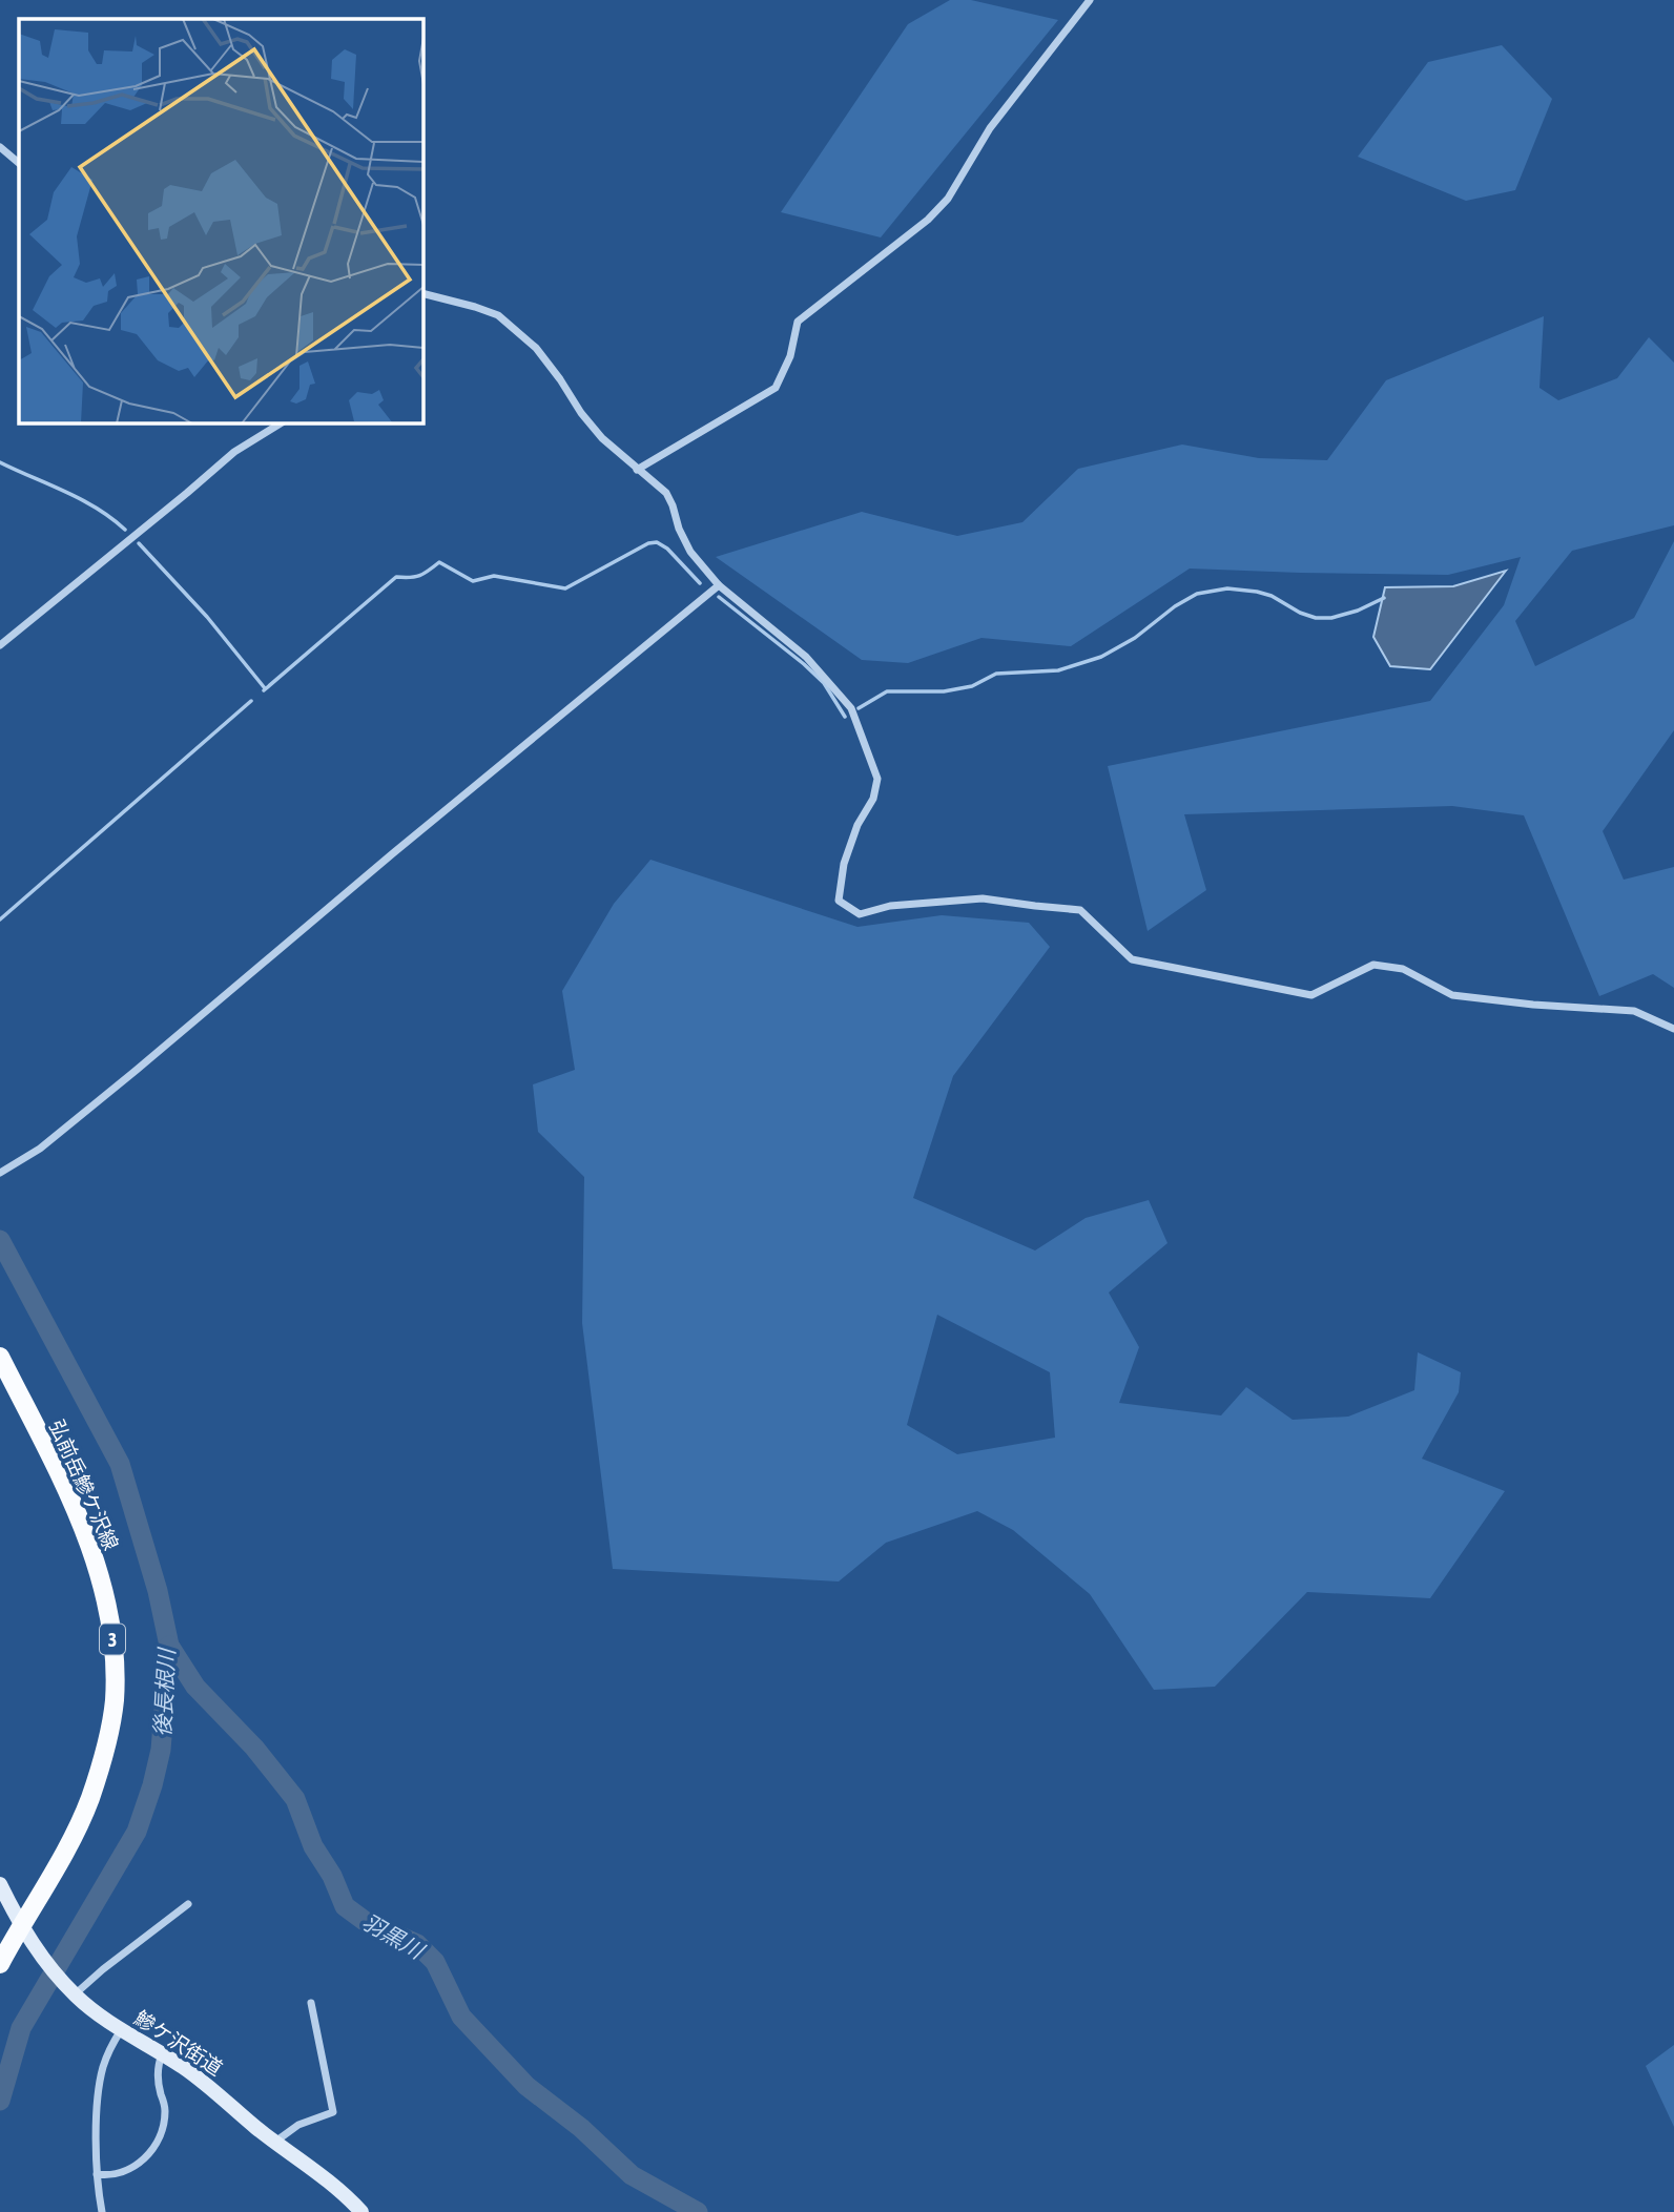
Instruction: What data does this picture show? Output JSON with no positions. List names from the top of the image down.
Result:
{
  "streets": {
    "main road": ["弘前岳鰺ケ沢線", "3"],
    "street": ["鰺ケ沢街道"]
  },
  "crossings": [
    ["弘前岳鰺ケ沢線", "3"],
    ["弘前岳鰺ケ沢線", "鰺ケ沢街道"],
    ["3", "鰺ケ沢街道"]
  ],
  "water": ["後長根川", "羽黒川"]
}
